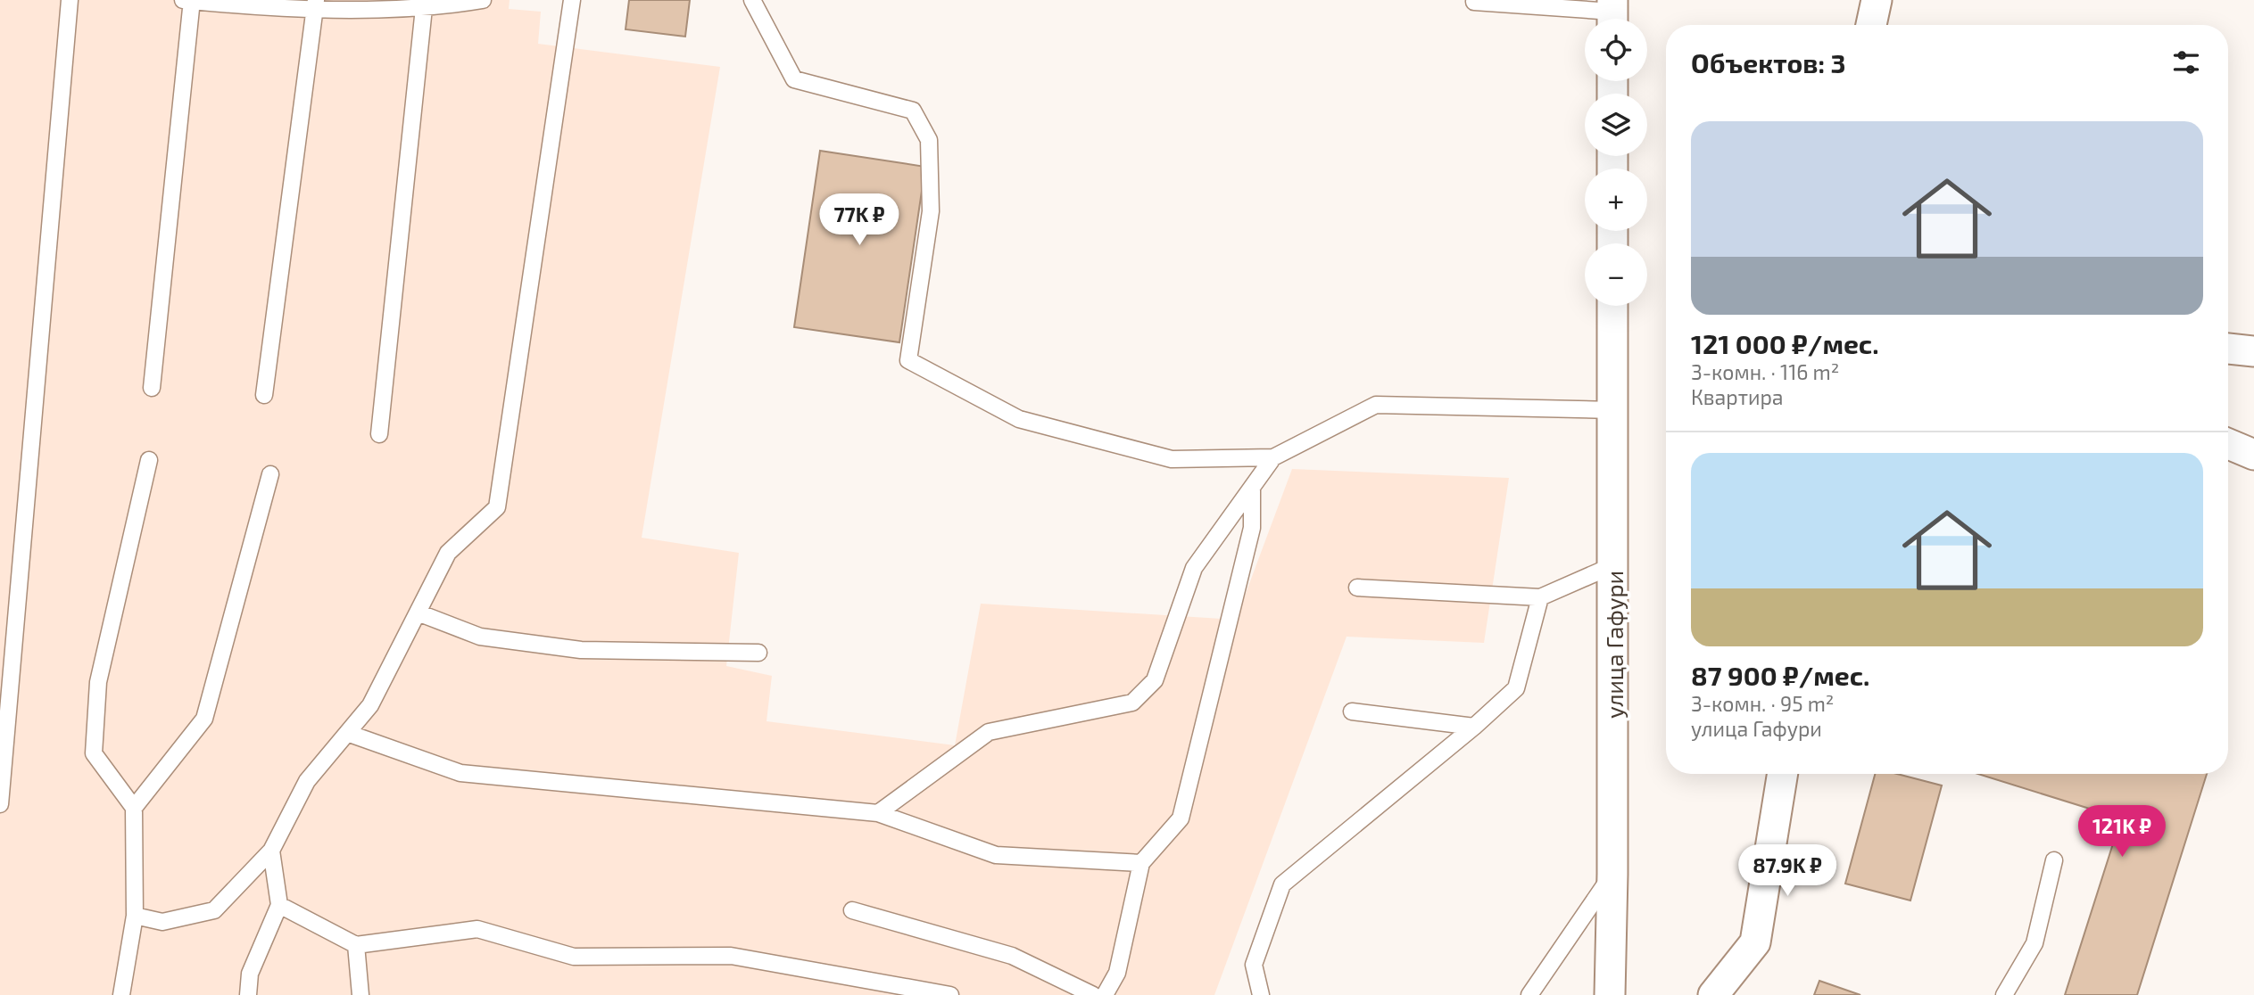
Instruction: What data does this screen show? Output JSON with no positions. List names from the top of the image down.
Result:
{
  "streets": {
    "street": ["улица Гафури"]
  },
  "page": {
    "map_buttons": ["+", "−"],
    "heading": "Объектов: 3",
    "list": [
      {
        "name": "121 000 ₽/мес.",
        "note": "3-комн. · 116 m² · Квартира"
      },
      {
        "name": "87 900 ₽/мес.",
        "note": "3-комн. · 95 m² · улица Гафури"
      }
    ],
    "price": ["77K ₽", "121K ₽", "87.9K ₽"]
  }
}
